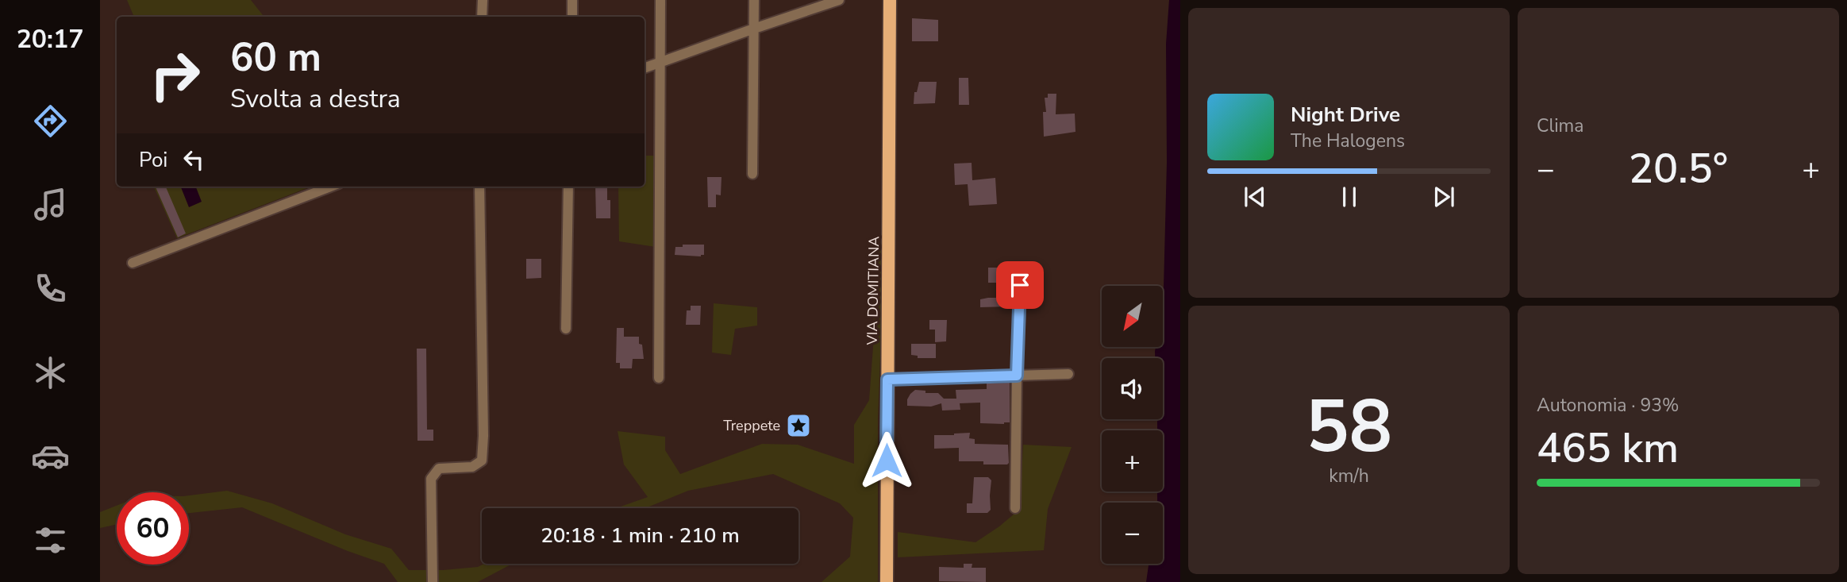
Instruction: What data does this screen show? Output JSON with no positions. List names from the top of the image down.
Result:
{
  "streets": {
    "main road": ["VIA DOMITIANA"]
  },
  "places": {
    "place": ["Treppete"]
  },
  "north": "bottom left",
  "page": {
    "tabs": "20:17",
    "tile": [
      "Clima",
      ["58", "km/h"],
      ["Autonomia · 93%", "465 km"]
    ],
    "turn": ["60 m", "Svolta a destra"],
    "song": ["Night Drive", "The Halogens"],
    "then": "Poi",
    "heat": ["−", "20.5°", "+"],
    "map_buttons": ["+", "−"],
    "limit": "60",
    "trip": "20:18 · 1 min · 210 m"
  }
}
